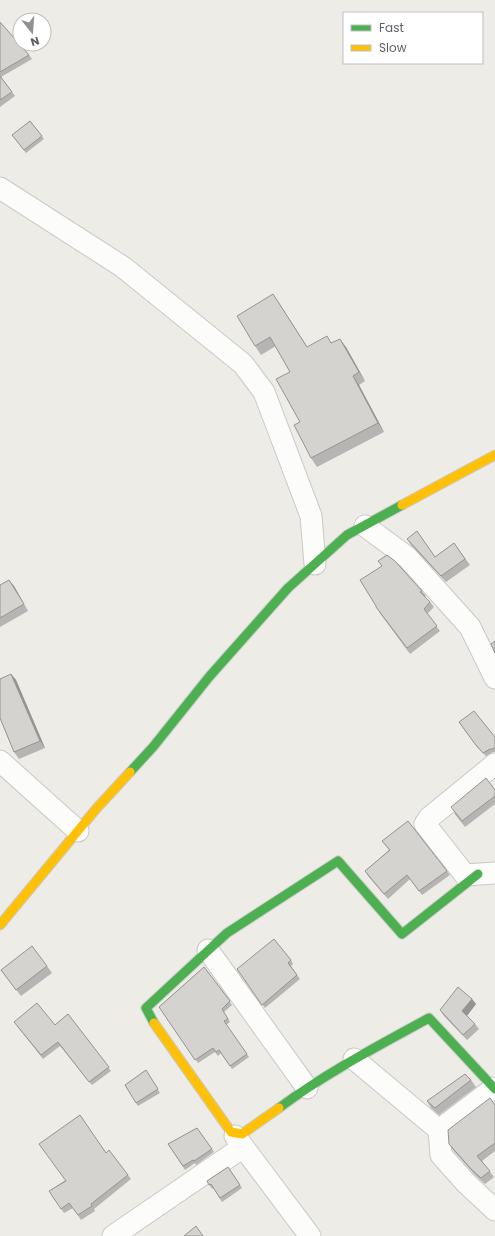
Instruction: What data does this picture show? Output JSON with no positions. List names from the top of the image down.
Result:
{
  "legend": ["Fast", "Slow"],
  "north": "bottom"
}
